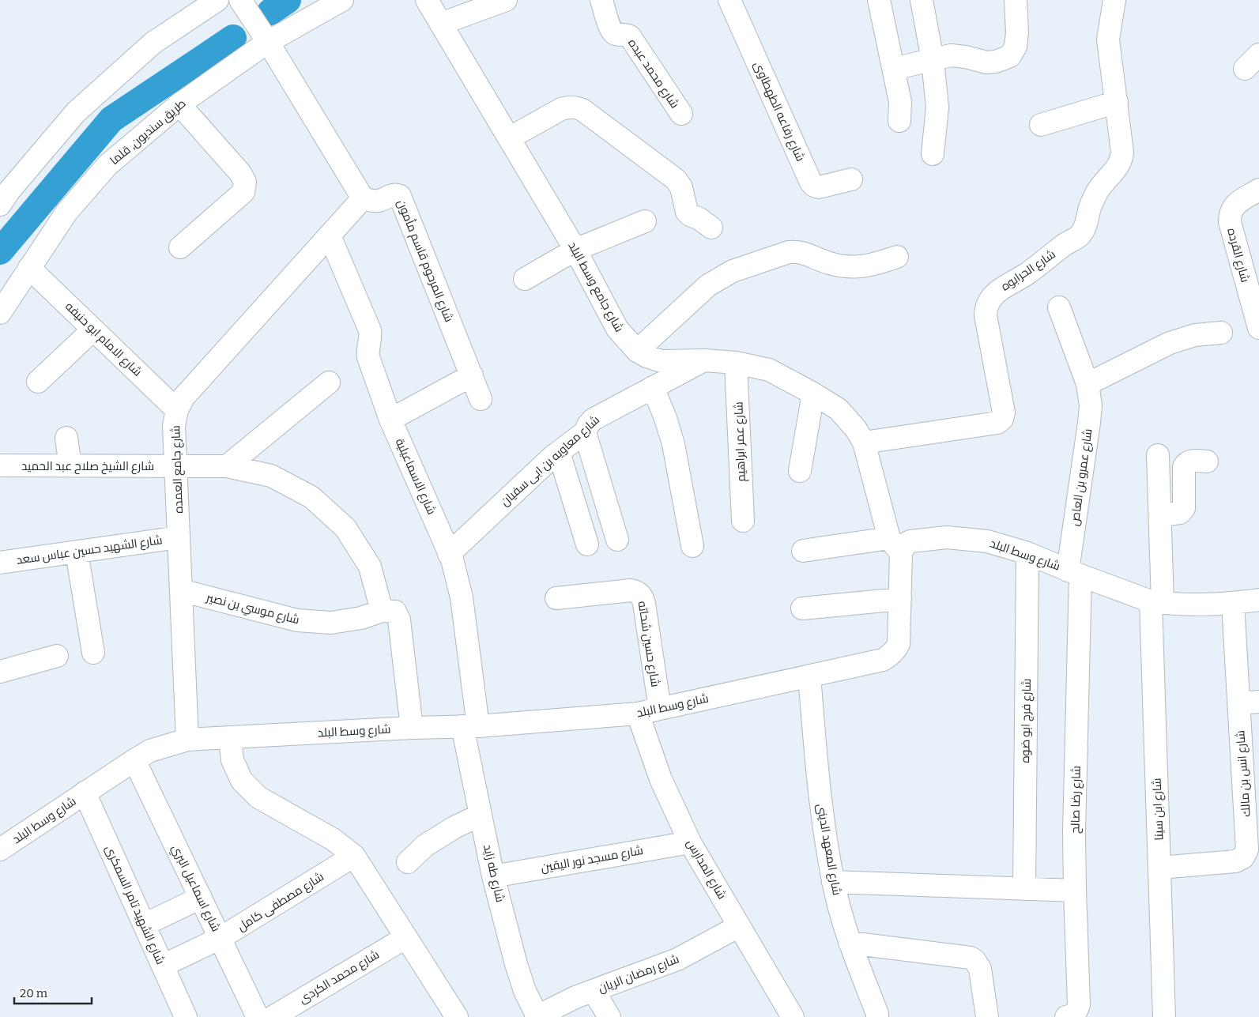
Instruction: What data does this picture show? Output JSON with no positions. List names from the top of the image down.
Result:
{
  "streets": {
    "street": [
      "شارع محمد عبده",
      "شارع رفاعه الطهطاوى",
      "طريق سنديون, قلما",
      "شارع القرده",
      "شارع المرحوم قاسم مأمون",
      "شارع الحرابوه",
      "شارع جامع وسط البلد",
      "شارع الامام ابو حنيفه",
      "شارع عمر ابراهيم",
      "شارع معاويه بن ابى سفيان",
      "شارع الشيخ صلاح عبد الحميد",
      "شارع جامع العمده",
      "شارع الاسماعيلية",
      "شارع عمرو بن العاص",
      "شارع الشهيد حسين عباس سعد",
      "شارع وسط البلد",
      "شارع موسي بن نصير",
      "شارع حسين شحاته",
      "شارع فرج ابو ضوه",
      "شارع انس بن مالك",
      "شارع رضا صالح",
      "شارع ابن سينا",
      "شارع المعهد الدينى",
      "شارع مسجد نور اليقين",
      "شارع المدارس",
      "شارع طه زايد",
      "شارع اسماعيل البري",
      "شارع مصطفى كامل",
      "شارع الشهيد تامر السمكرى",
      "شارع رمضان الريان",
      "شارع محمد الكردى"
    ]
  },
  "crossings": [
    ["طريق سنديون, قلما", "شارع الامام ابو حنيفه"],
    ["شارع المرحوم قاسم مأمون", "شارع جامع العمده"],
    ["شارع الحرابوه", "شارع جامع وسط البلد"],
    ["شارع جامع وسط البلد", "شارع عمر ابراهيم"],
    ["شارع جامع وسط البلد", "شارع معاويه بن ابى سفيان"],
    ["شارع جامع وسط البلد", "شارع وسط البلد"],
    ["شارع الامام ابو حنيفه", "شارع جامع العمده"],
    ["شارع معاويه بن ابى سفيان", "شارع الاسماعيلية"],
    ["شارع الشيخ صلاح عبد الحميد", "شارع جامع العمده"],
    ["شارع الشيخ صلاح عبد الحميد", "شارع موسي بن نصير"],
    ["شارع جامع العمده", "شارع الاسماعيلية"],
    ["شارع جامع العمده", "شارع الشهيد حسين عباس سعد"],
    ["شارع جامع العمده", "شارع وسط البلد"],
    ["شارع جامع العمده", "شارع موسي بن نصير"],
    ["شارع الاسماعيلية", "شارع وسط البلد"],
    ["شارع الاسماعيلية", "شارع طه زايد"],
    ["شارع عمرو بن العاص", "شارع وسط البلد"],
    ["شارع عمرو بن العاص", "شارع رضا صالح"],
    ["شارع وسط البلد", "شارع حسين شحاته"],
    ["شارع وسط البلد", "شارع فرج ابو ضوه"],
    ["شارع وسط البلد", "شارع انس بن مالك"],
    ["شارع وسط البلد", "شارع رضا صالح"],
    ["شارع وسط البلد", "شارع ابن سينا"],
    ["شارع وسط البلد", "شارع المعهد الدينى"],
    ["شارع وسط البلد", "شارع المدارس"],
    ["شارع وسط البلد", "شارع طه زايد"],
    ["شارع وسط البلد", "شارع اسماعيل البري"],
    ["شارع وسط البلد", "شارع الشهيد تامر السمكرى"],
    ["شارع انس بن مالك", "شارع ابن سينا"],
    ["شارع مسجد نور اليقين", "شارع المدارس"],
    ["شارع مسجد نور اليقين", "شارع طه زايد"],
    ["شارع المدارس", "شارع رمضان الريان"],
    ["شارع طه زايد", "شارع رمضان الريان"],
    ["شارع اسماعيل البري", "شارع مصطفى كامل"],
    ["شارع مصطفى كامل", "شارع الشهيد تامر السمكرى"]
  ],
  "scale_bar": "20 m"
}
